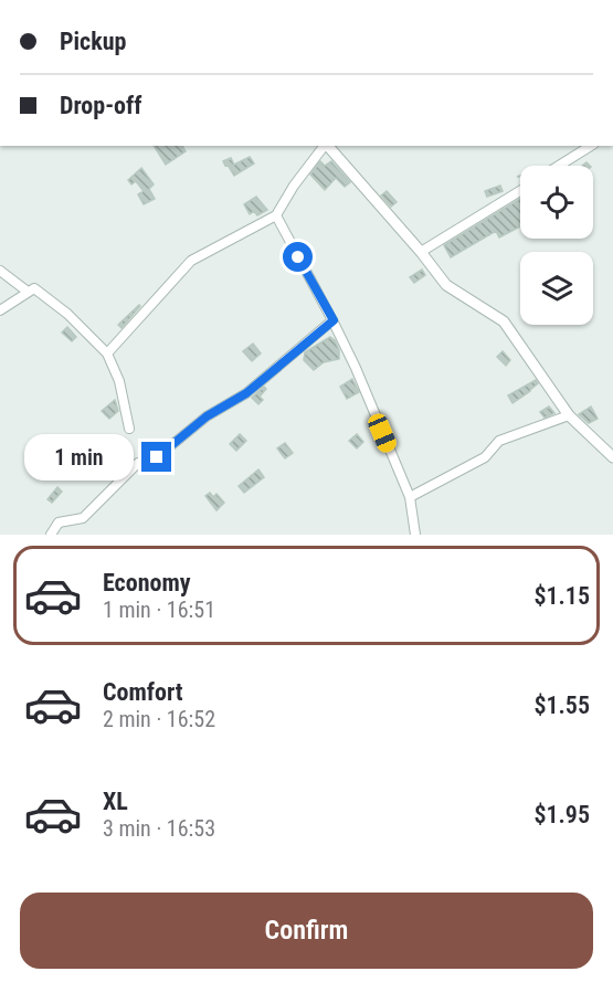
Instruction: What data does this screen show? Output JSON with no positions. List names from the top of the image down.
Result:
{
  "page": {
    "banner": ["Pickup", "Drop-off"],
    "bubble": "1 min",
    "list": [
      {
        "name": "Economy",
        "note": "1 min · 16:51",
        "value": "$1.15"
      },
      {
        "name": "Comfort",
        "note": "2 min · 16:52",
        "value": "$1.55"
      },
      {
        "name": "XL",
        "note": "3 min · 16:53",
        "value": "$1.95"
      }
    ],
    "buttons": "Confirm"
  }
}
